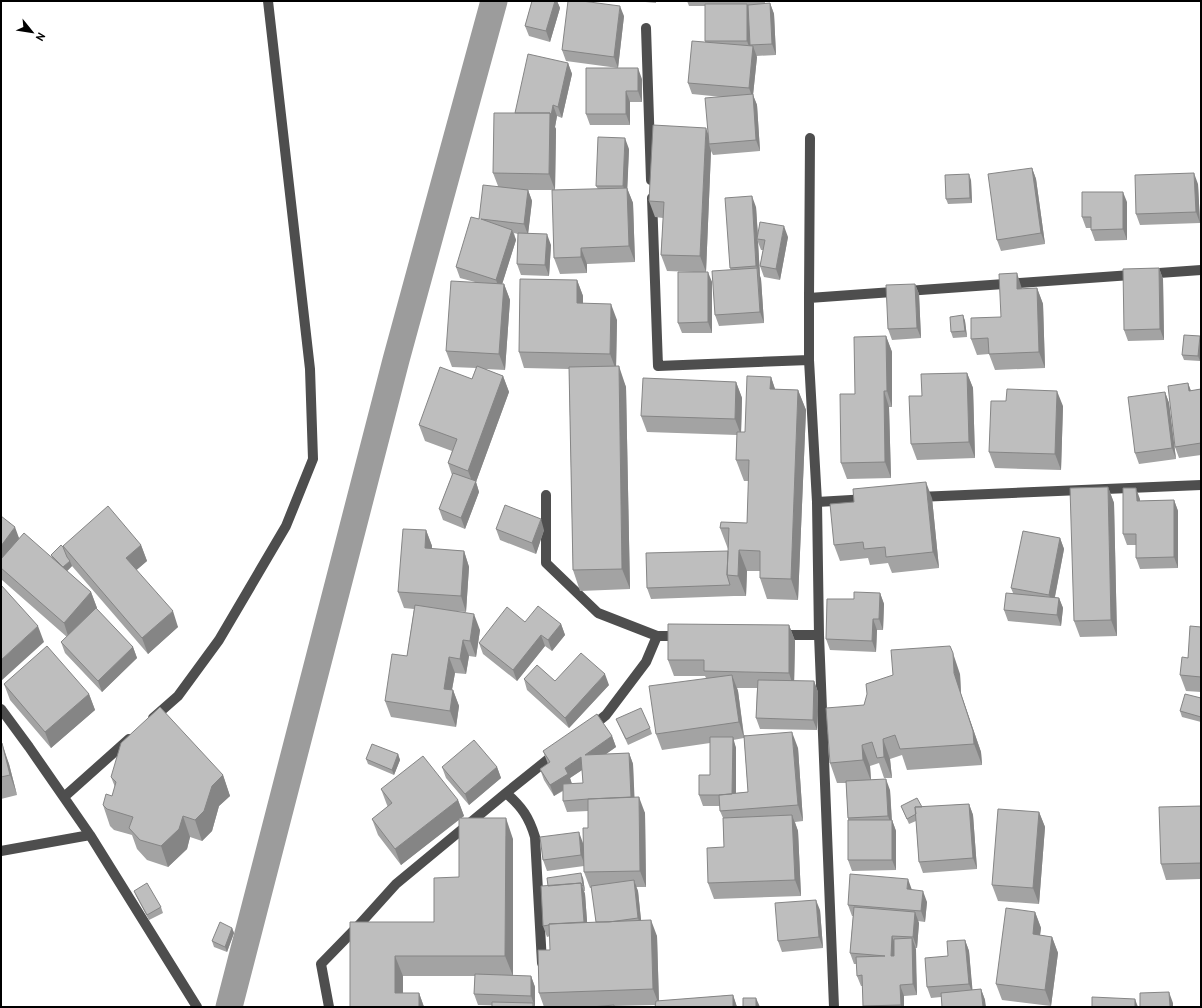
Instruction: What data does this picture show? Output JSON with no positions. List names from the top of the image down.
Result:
{
  "north": "bottom right"
}
